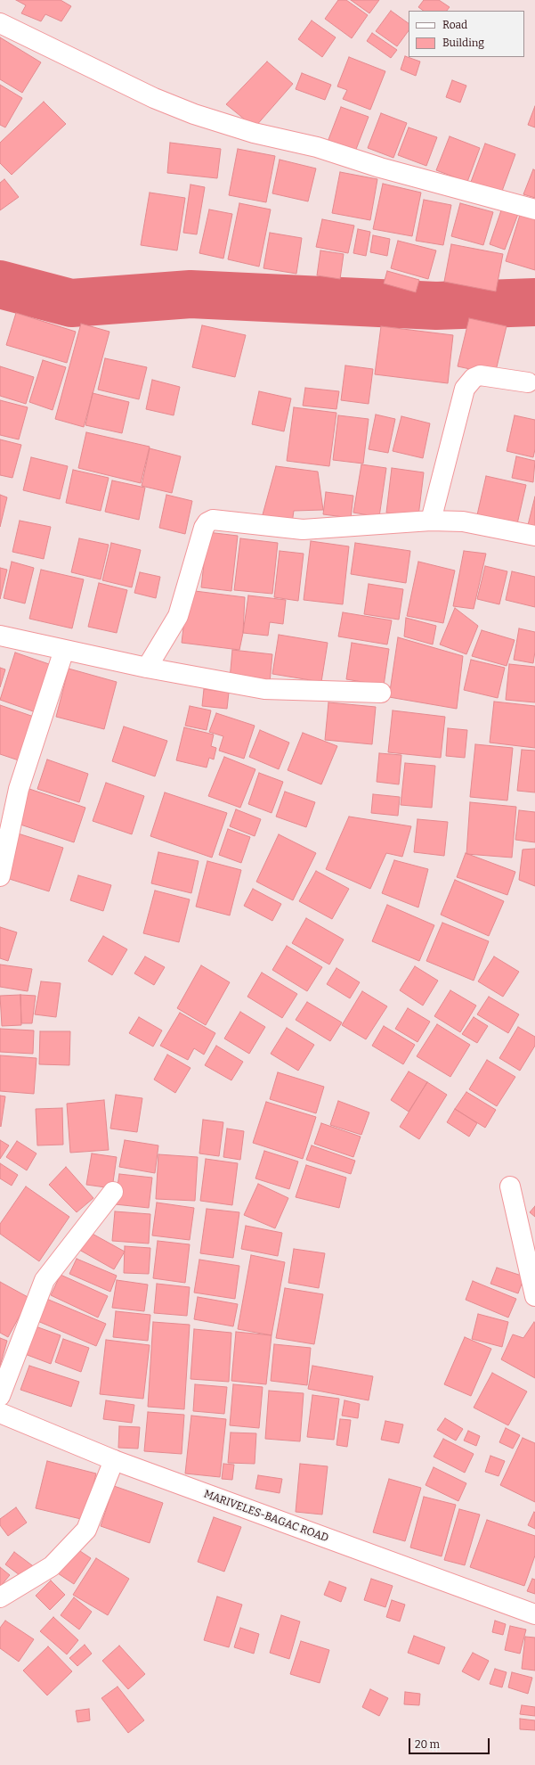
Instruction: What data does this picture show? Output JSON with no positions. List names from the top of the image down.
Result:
{
  "streets": {
    "street": ["MARIVELES-BAGAC ROAD"]
  },
  "legend": ["Road", "Building"],
  "scale_bar": "20 m"
}
